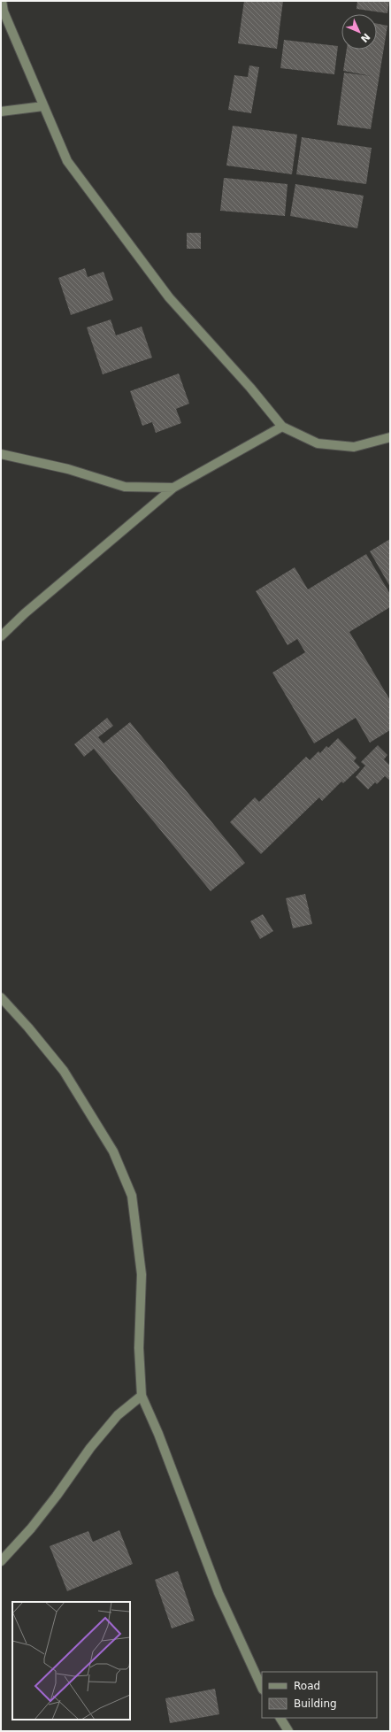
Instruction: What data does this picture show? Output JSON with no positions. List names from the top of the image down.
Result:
{
  "legend": ["Road", "Building"],
  "north": "bottom right"
}
